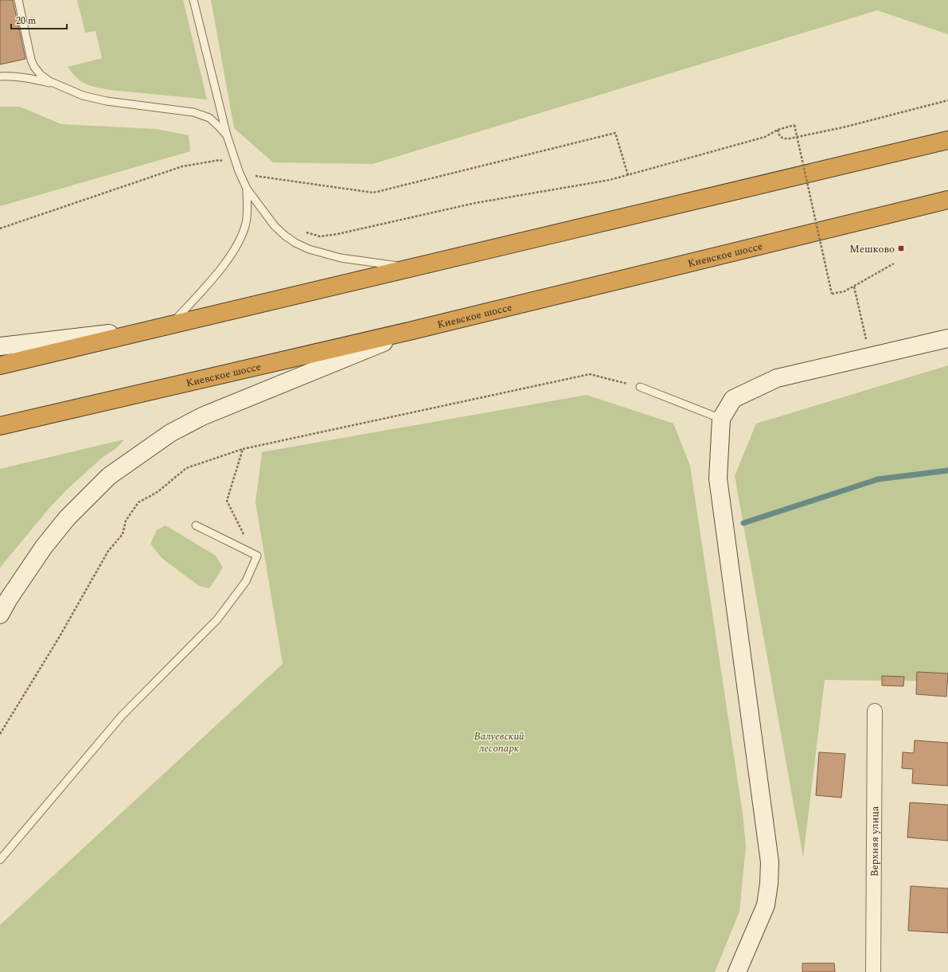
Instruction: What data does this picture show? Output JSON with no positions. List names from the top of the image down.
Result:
{
  "streets": {
    "highway": ["Киевское шоссе"],
    "street": ["Верхняя улица"]
  },
  "parks": ["Валуевский лесопарк"],
  "places": {
    "transit": ["Мешково"]
  },
  "scale_bar": "20 m"
}
